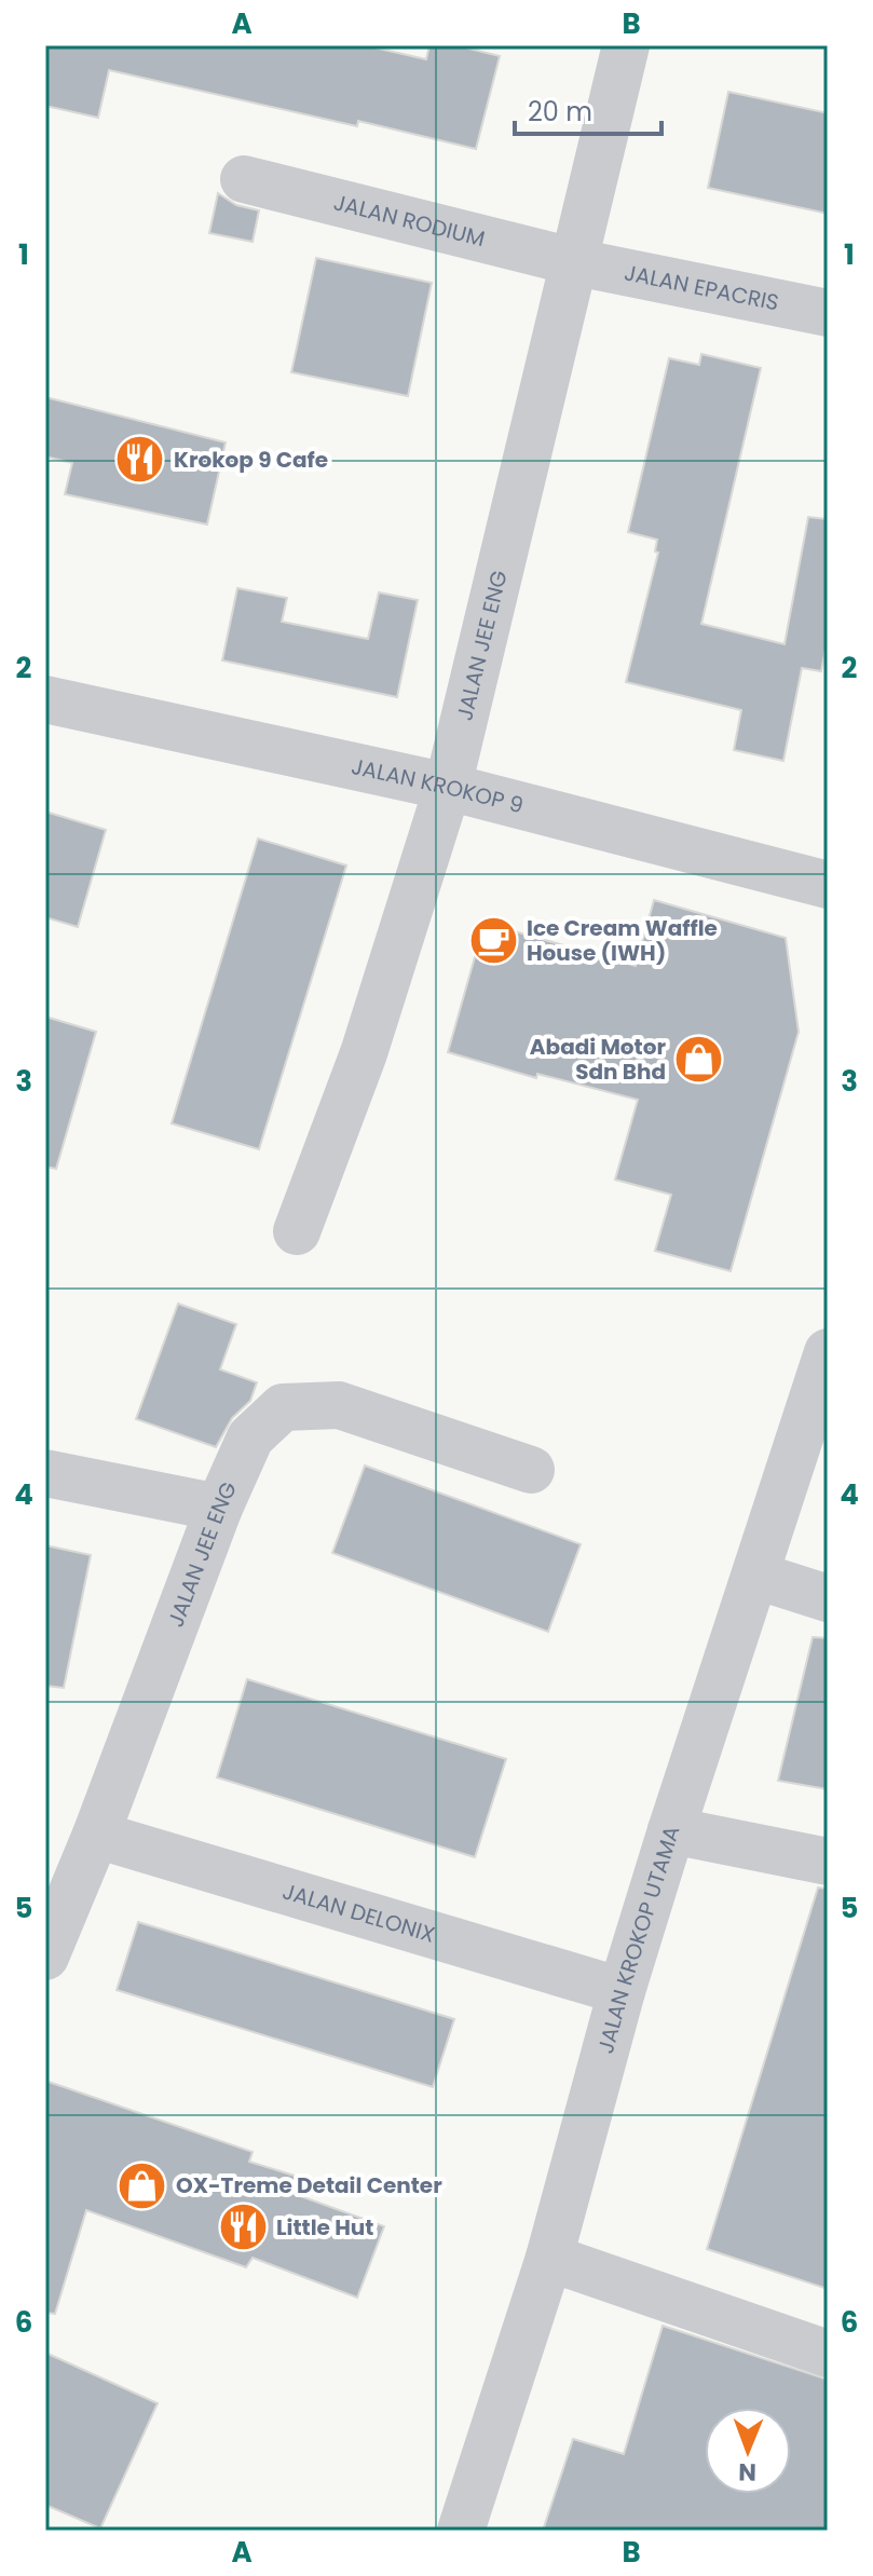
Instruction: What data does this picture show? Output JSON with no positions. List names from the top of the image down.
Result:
{
  "streets": {
    "street": [
      "JALAN RODIUM",
      "JALAN EPACRIS",
      "JALAN JEE ENG",
      "JALAN KROKOP 9",
      "JALAN DELONIX",
      "JALAN KROKOP UTAMA"
    ]
  },
  "crossings": [
    ["JALAN RODIUM", "JALAN EPACRIS"],
    ["JALAN RODIUM", "JALAN JEE ENG"],
    ["JALAN EPACRIS", "JALAN JEE ENG"],
    ["JALAN JEE ENG", "JALAN KROKOP 9"],
    ["JALAN JEE ENG", "JALAN DELONIX"],
    ["JALAN DELONIX", "JALAN KROKOP UTAMA"]
  ],
  "places": {
    "restaurant": ["Krokop 9 Cafe", "Little Hut"],
    "cafe": ["Ice Cream Waffle House (IWH)"],
    "shop": ["Abadi Motor Sdn Bhd", "OX-Treme Detail Center"]
  },
  "scale_bar": "20 m",
  "north": "bottom",
  "grid": {
    "columns": ["A", "B"],
    "rows": [
      "1",
      "2",
      "3",
      "4",
      "5",
      "6"
    ]
  }
}
